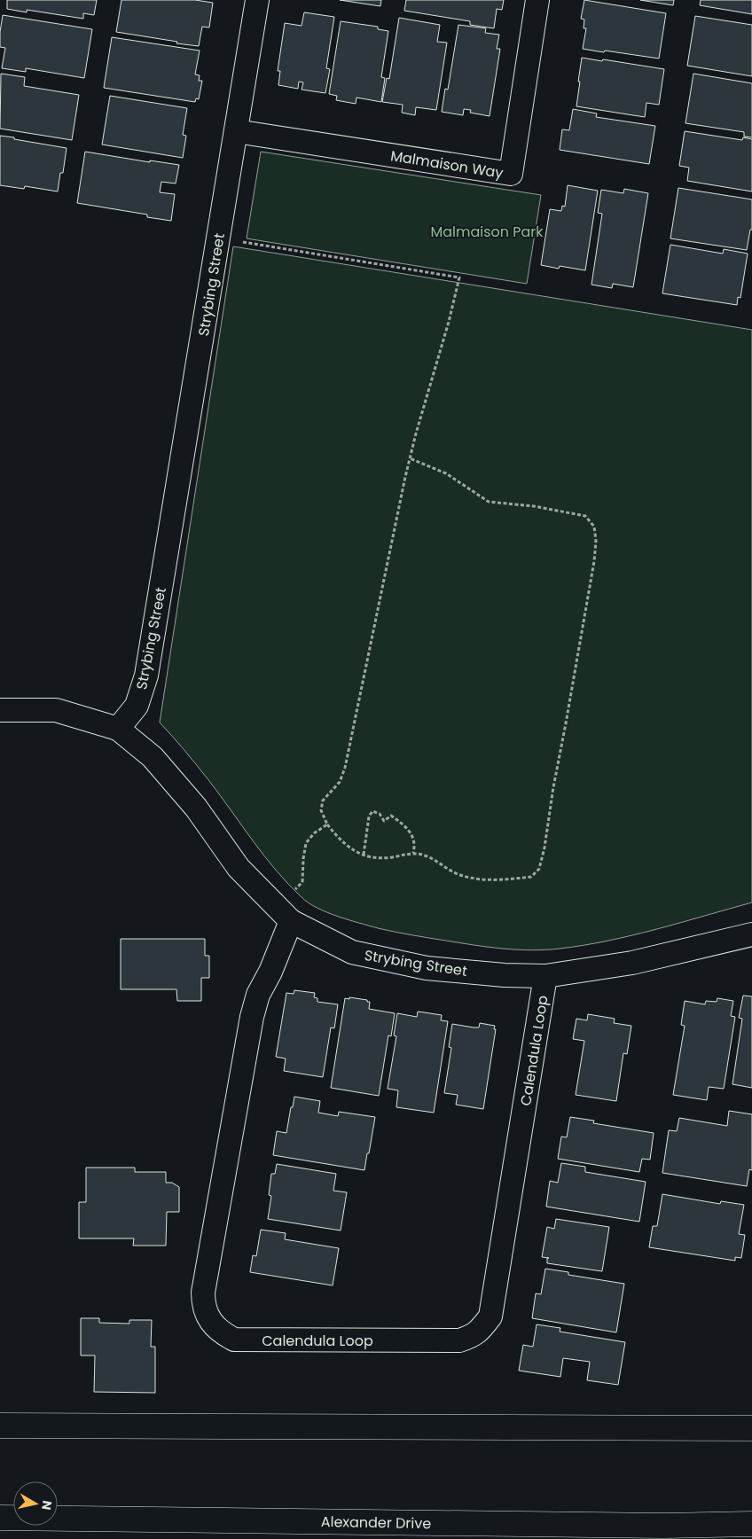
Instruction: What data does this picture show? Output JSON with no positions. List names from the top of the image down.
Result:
{
  "streets": {
    "main road": ["Alexander Drive"],
    "street": ["Malmaison Way", "Strybing Street", "Calendula Loop"]
  },
  "crossings": [
    ["Malmaison Way", "Strybing Street"],
    ["Strybing Street", "Calendula Loop"]
  ],
  "parks": ["Malmaison Park"],
  "north": "right"
}
